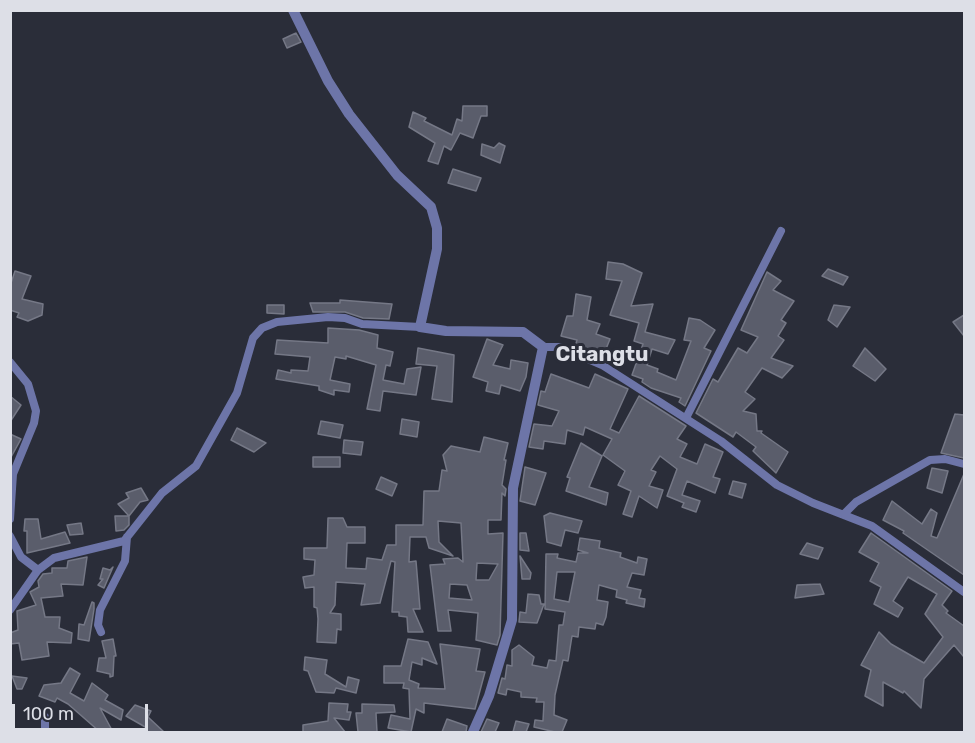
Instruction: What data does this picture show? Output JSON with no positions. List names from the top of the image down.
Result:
{
  "districts": ["Citangtu"],
  "scale_bar": "100 m"
}
